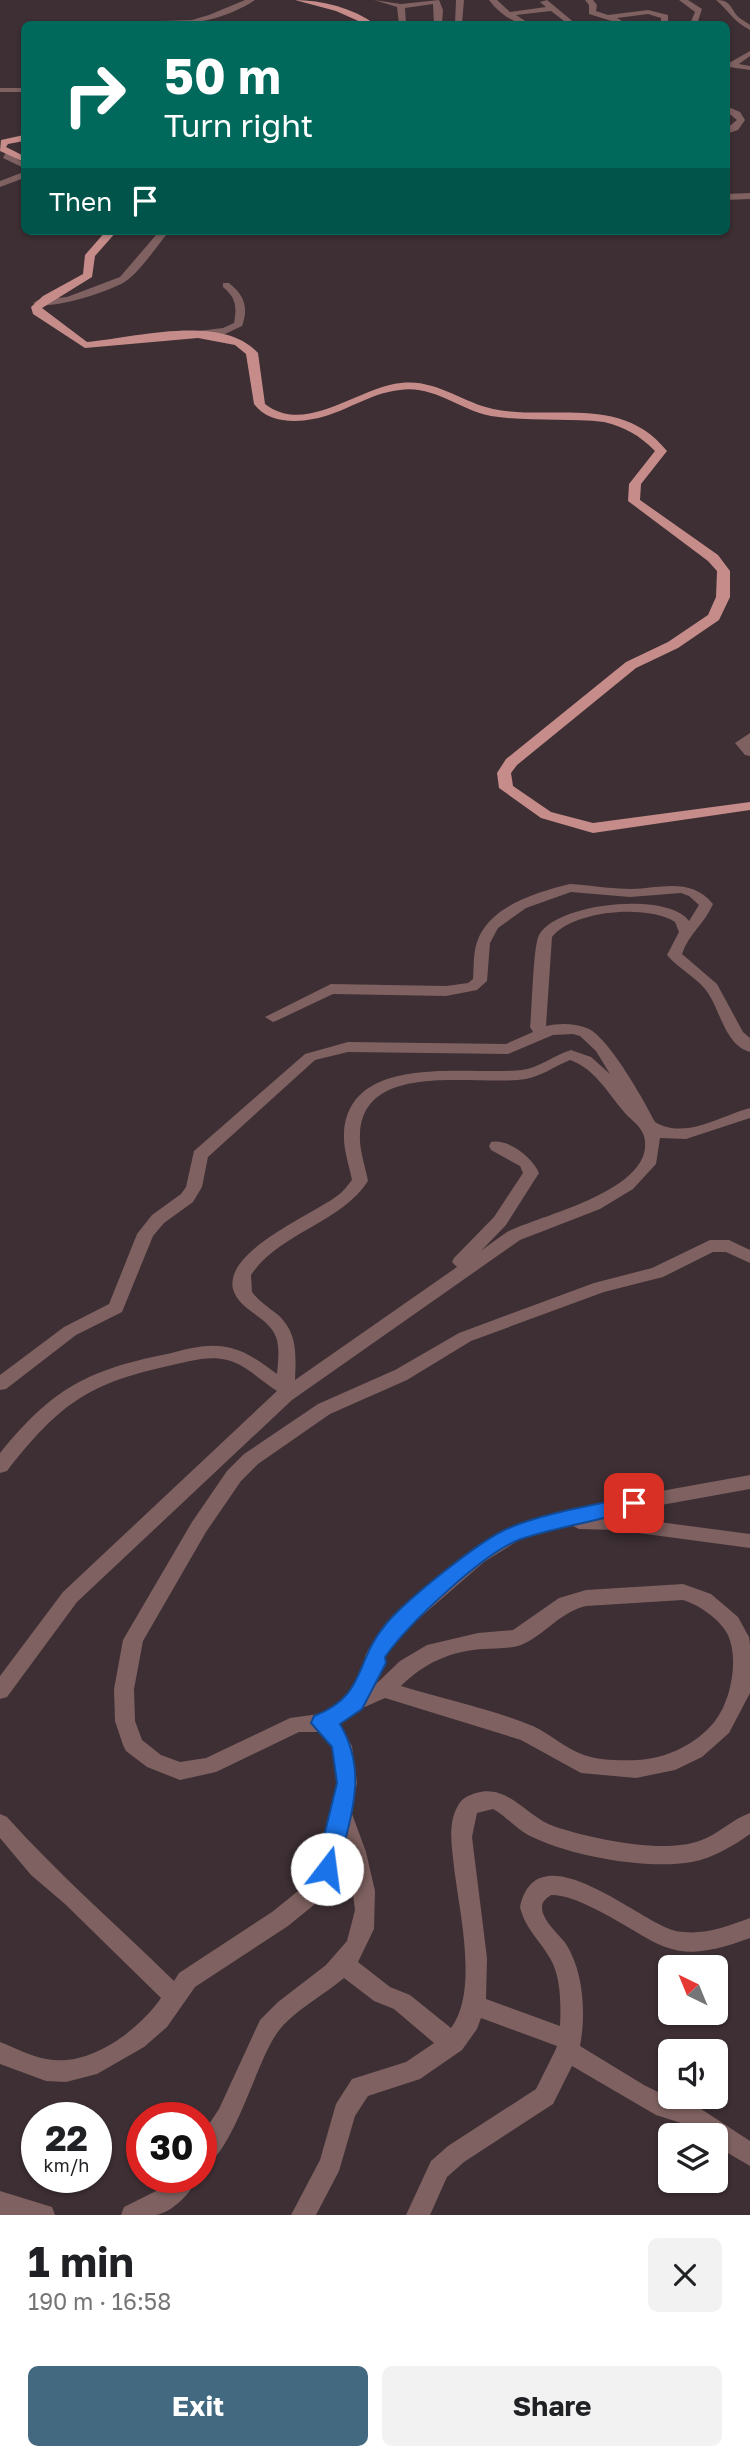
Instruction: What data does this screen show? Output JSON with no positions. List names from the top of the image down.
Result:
{
  "north": "top left",
  "page": {
    "turn": ["50 m", "Turn right"],
    "then": "Then",
    "speed": "22 km/h",
    "limit": "30",
    "heading": ["1 min", "190 m · 16:58"],
    "buttons": ["Exit", "Share"]
  }
}
